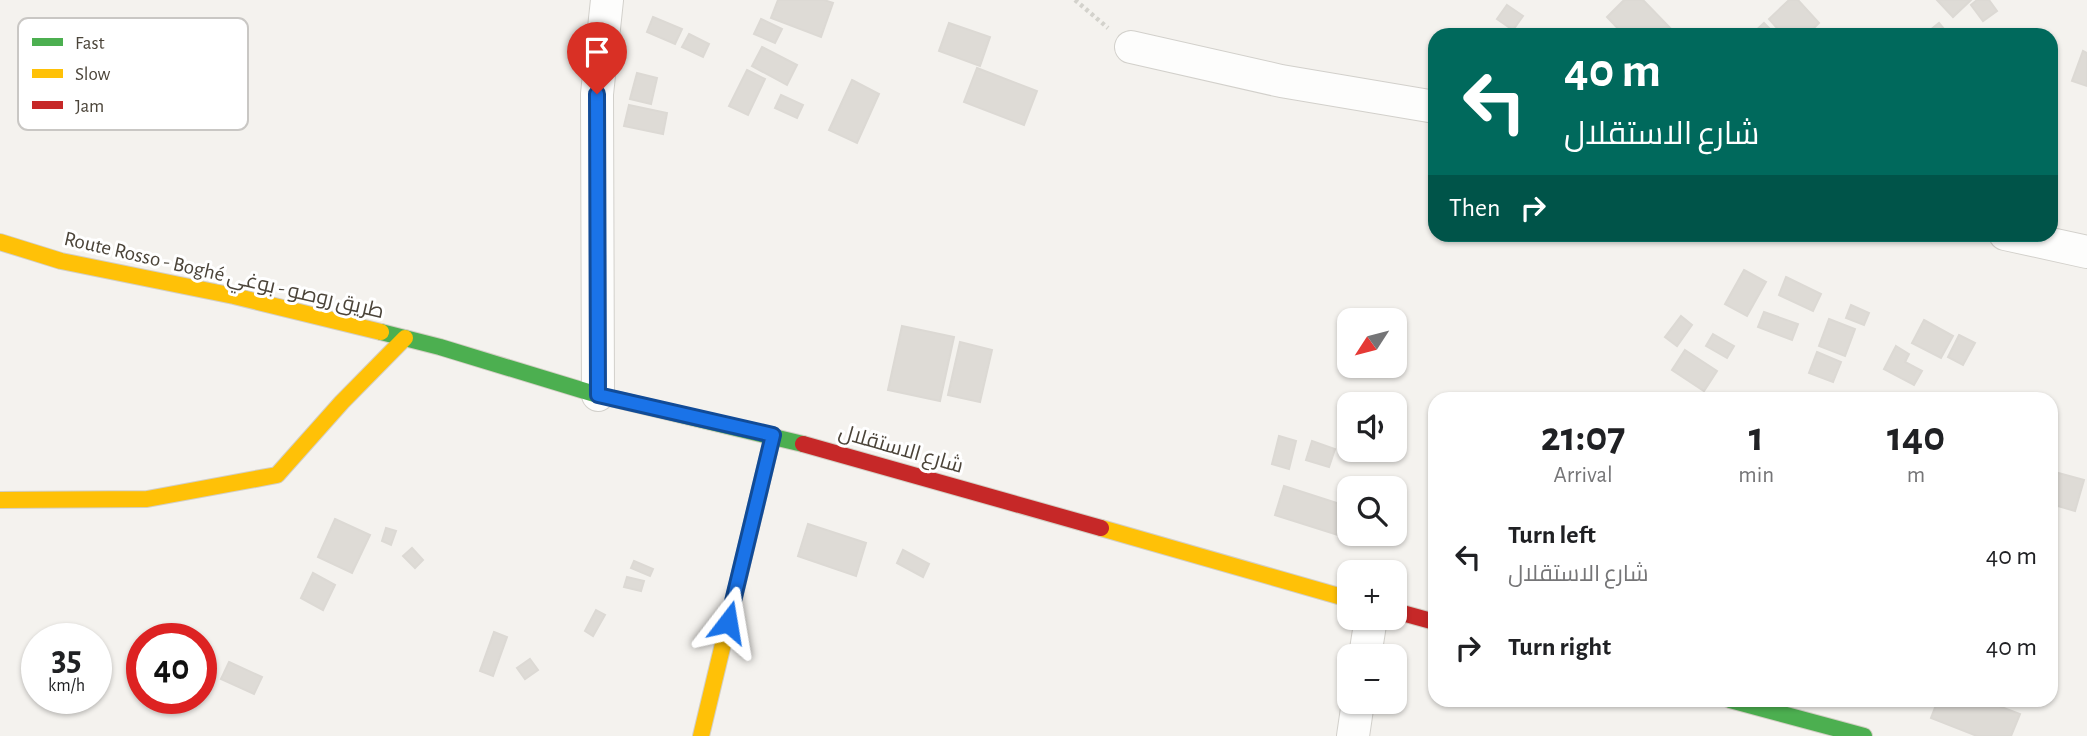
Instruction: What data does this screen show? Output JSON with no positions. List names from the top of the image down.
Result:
{
  "streets": {
    "main road": ["Route Rosso - Boghé طريق روصو - بوغي", "شارع الاستقلال"]
  },
  "crossings": [
    ["Route Rosso - Boghé طريق روصو - بوغي", "شارع الاستقلال"]
  ],
  "legend": ["Fast", "Slow", "Jam"],
  "north": "bottom left",
  "page": {
    "turn": ["40 m", "شارع الاستقلال"],
    "then": "Then",
    "map_buttons": ["+", "−"],
    "eta": [
      "21:07",
      "Arrival",
      "1",
      "min",
      "140",
      "m"
    ],
    "list": [
      {
        "name": "Turn left",
        "note": "شارع الاستقلال",
        "value": "40 m"
      },
      {
        "name": "Turn right",
        "value": "40 m"
      }
    ],
    "speed": "35 km/h",
    "limit": "40"
  }
}
